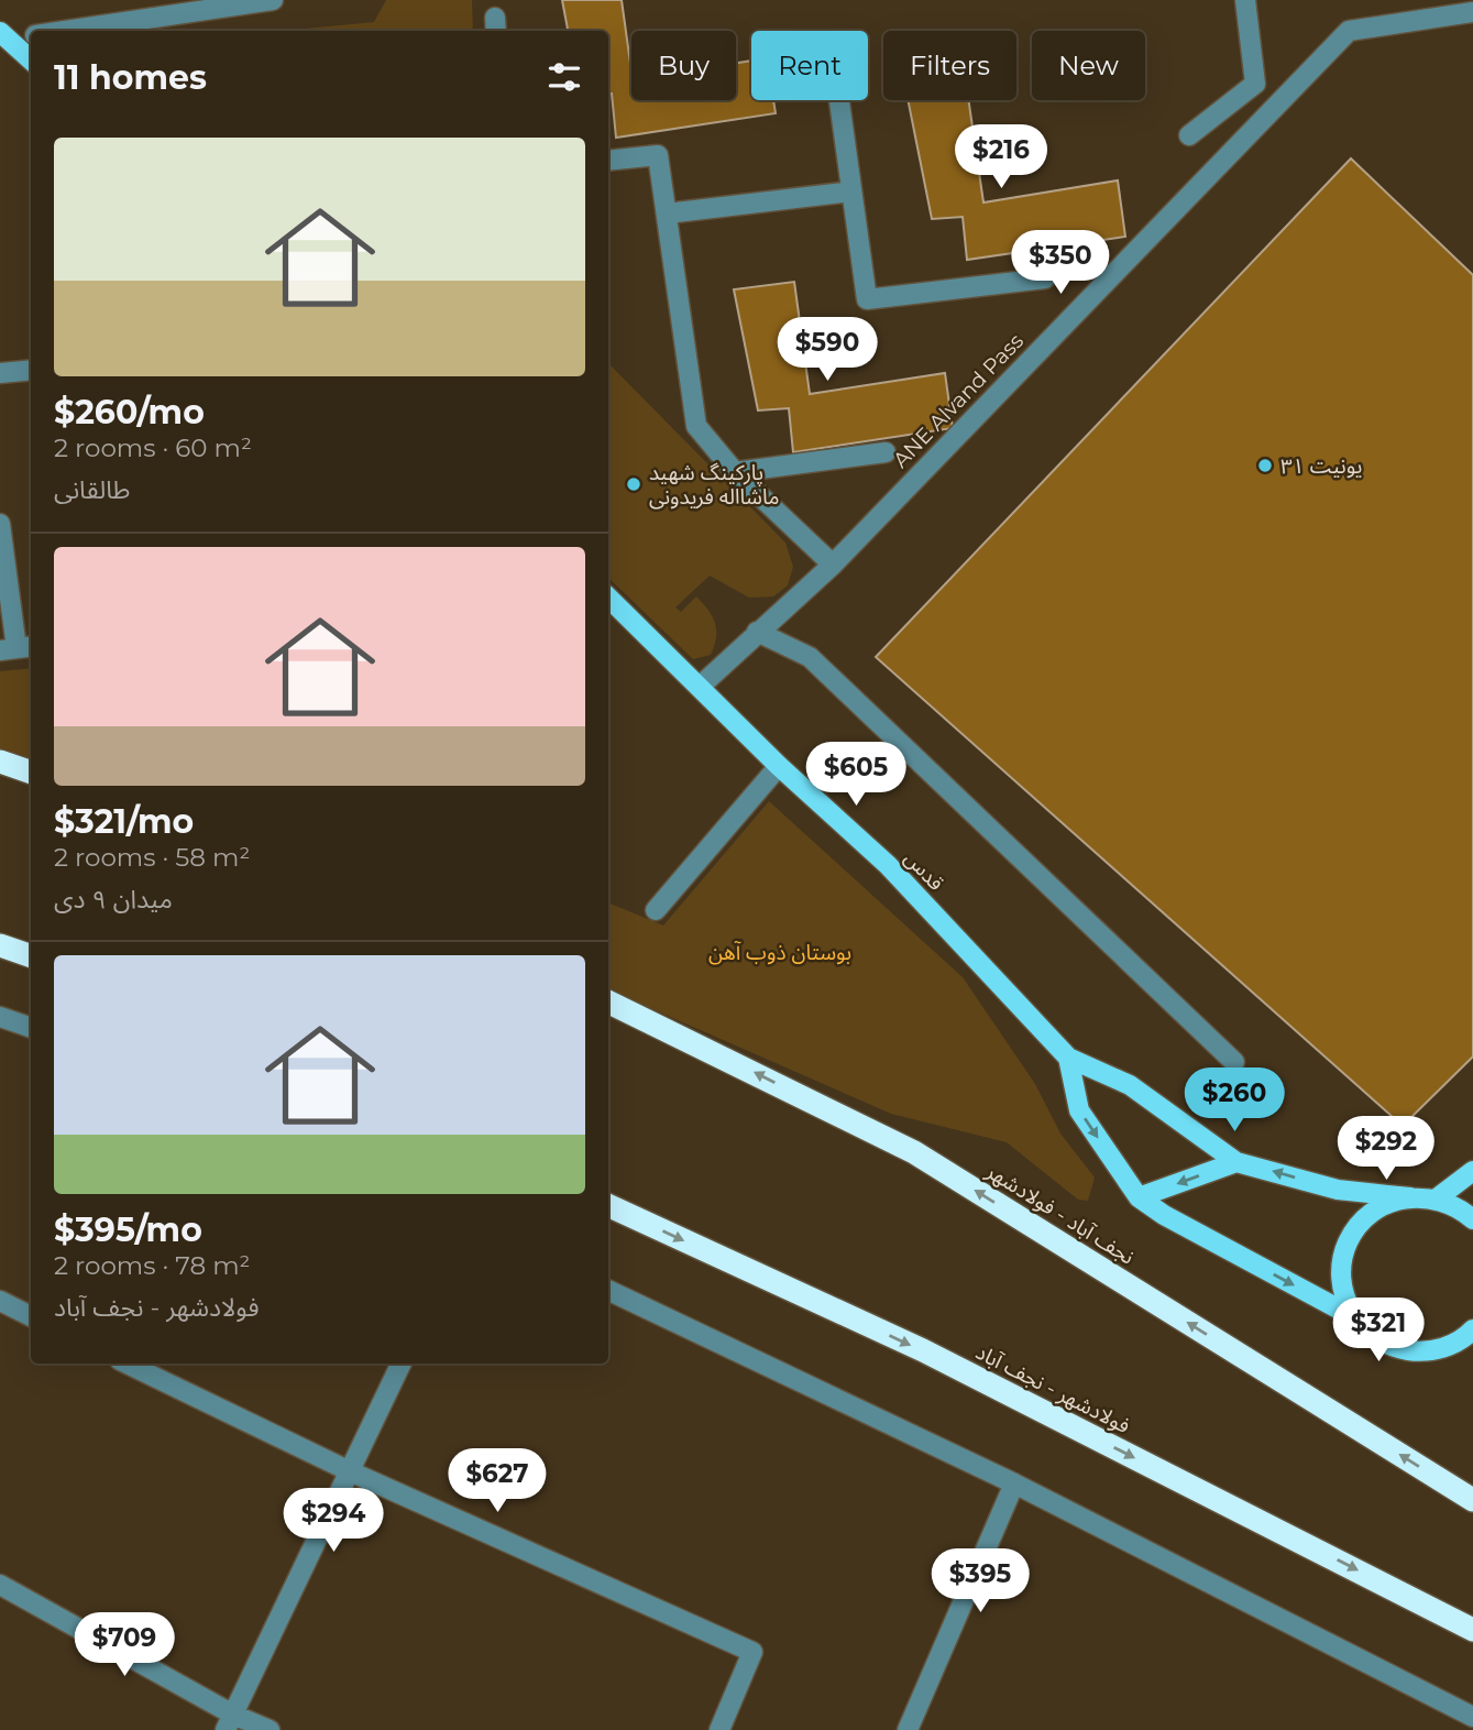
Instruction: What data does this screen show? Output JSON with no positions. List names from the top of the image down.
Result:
{
  "streets": {
    "highway": ["نجف آباد - فولادشهر", "فولادشهر - نجف آباد"],
    "main road": ["قدس"],
    "street": ["ANE Alvand Pass"]
  },
  "crossings": [
    ["ANE Alvand Pass", "قدس"]
  ],
  "one_way": ["نجف آباد - فولادشهر", "فولادشهر - نجف آباد"],
  "parks": ["بوستان ذوب آهن"],
  "places": ["یونیت ۳۱", "پارکینگ شهید ماشااله فریدونی"],
  "page": {
    "chip": [
      "Buy",
      "Rent",
      "Filters",
      "New"
    ],
    "heading": "11 homes",
    "list": [
      {
        "name": "$260/mo",
        "note": "2 rooms · 60 m² · طالقانی"
      },
      {
        "name": "$321/mo",
        "note": "2 rooms · 58 m² · میدان ۹ دی"
      },
      {
        "name": "$395/mo",
        "note": "2 rooms · 78 m² · فولادشهر - نجف آباد"
      }
    ],
    "price": [
      "$216",
      "$350",
      "$590",
      "$605",
      "$260",
      "$292",
      "$321",
      "$627",
      "$294",
      "$395",
      "$709"
    ]
  }
}
